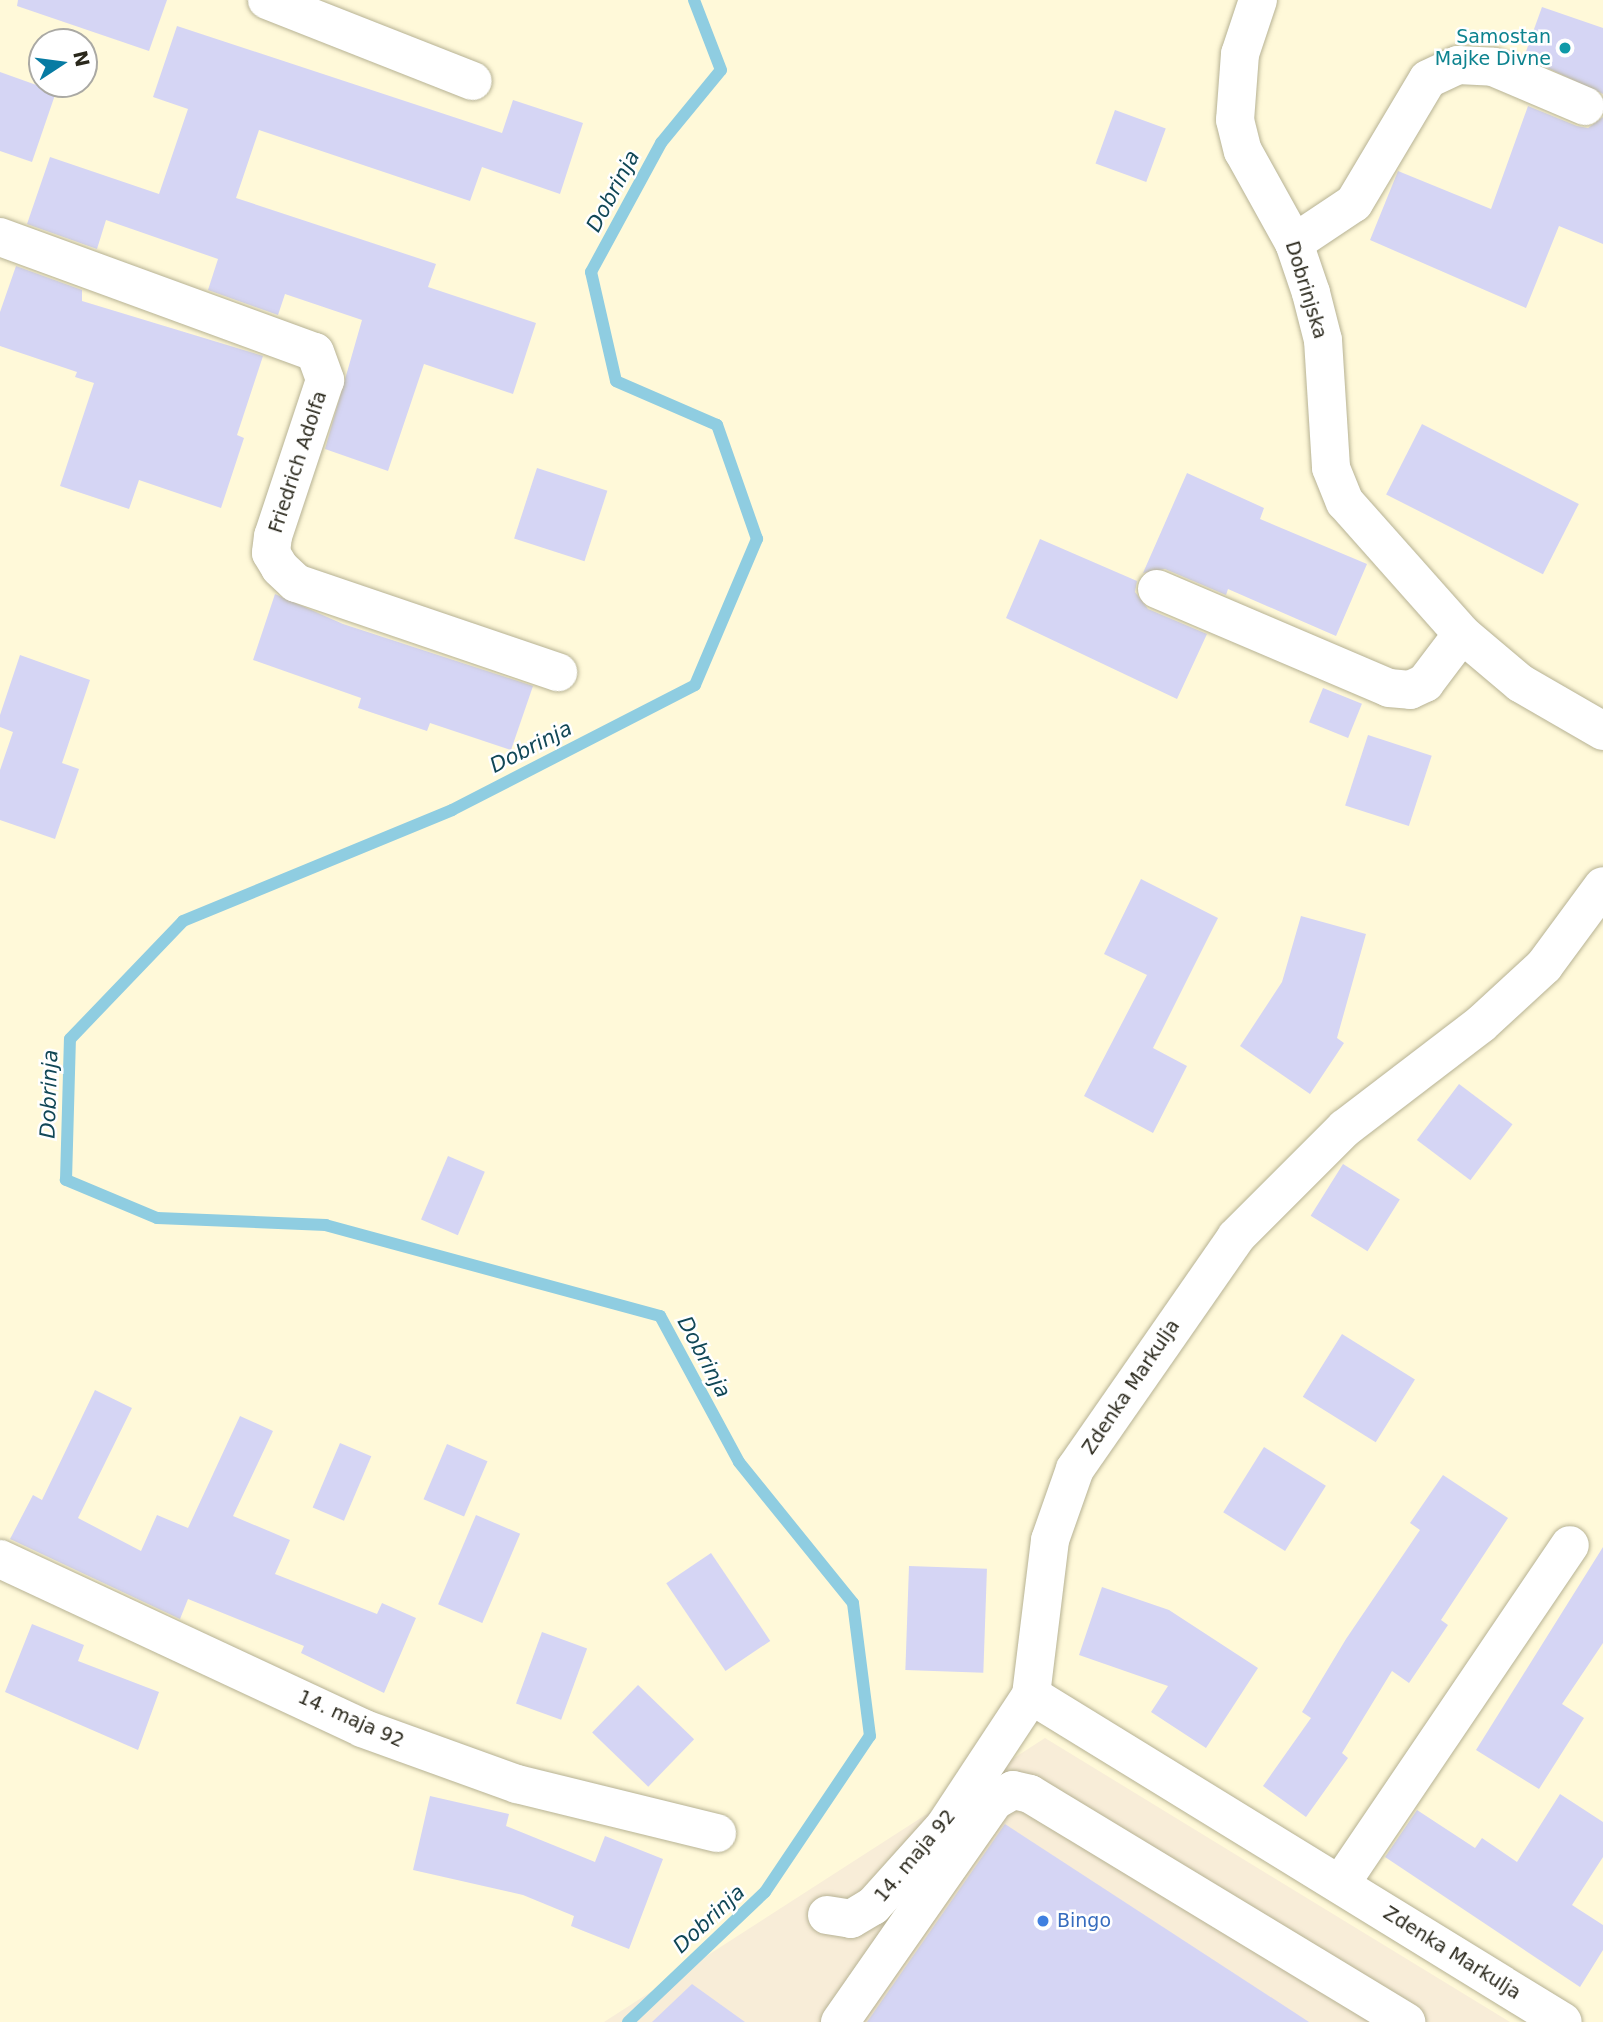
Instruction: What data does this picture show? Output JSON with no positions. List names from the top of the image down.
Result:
{
  "streets": {
    "street": [
      "Dobrinjska",
      "Friedrich Adolfa",
      "Zdenka Markulja",
      "14. maja 92"
    ]
  },
  "crossings": [
    ["Zdenka Markulja", "14. maja 92"]
  ],
  "water": ["Dobrinja"],
  "places": ["Samostan Majke Divne", "Bingo"],
  "north": "right"
}
